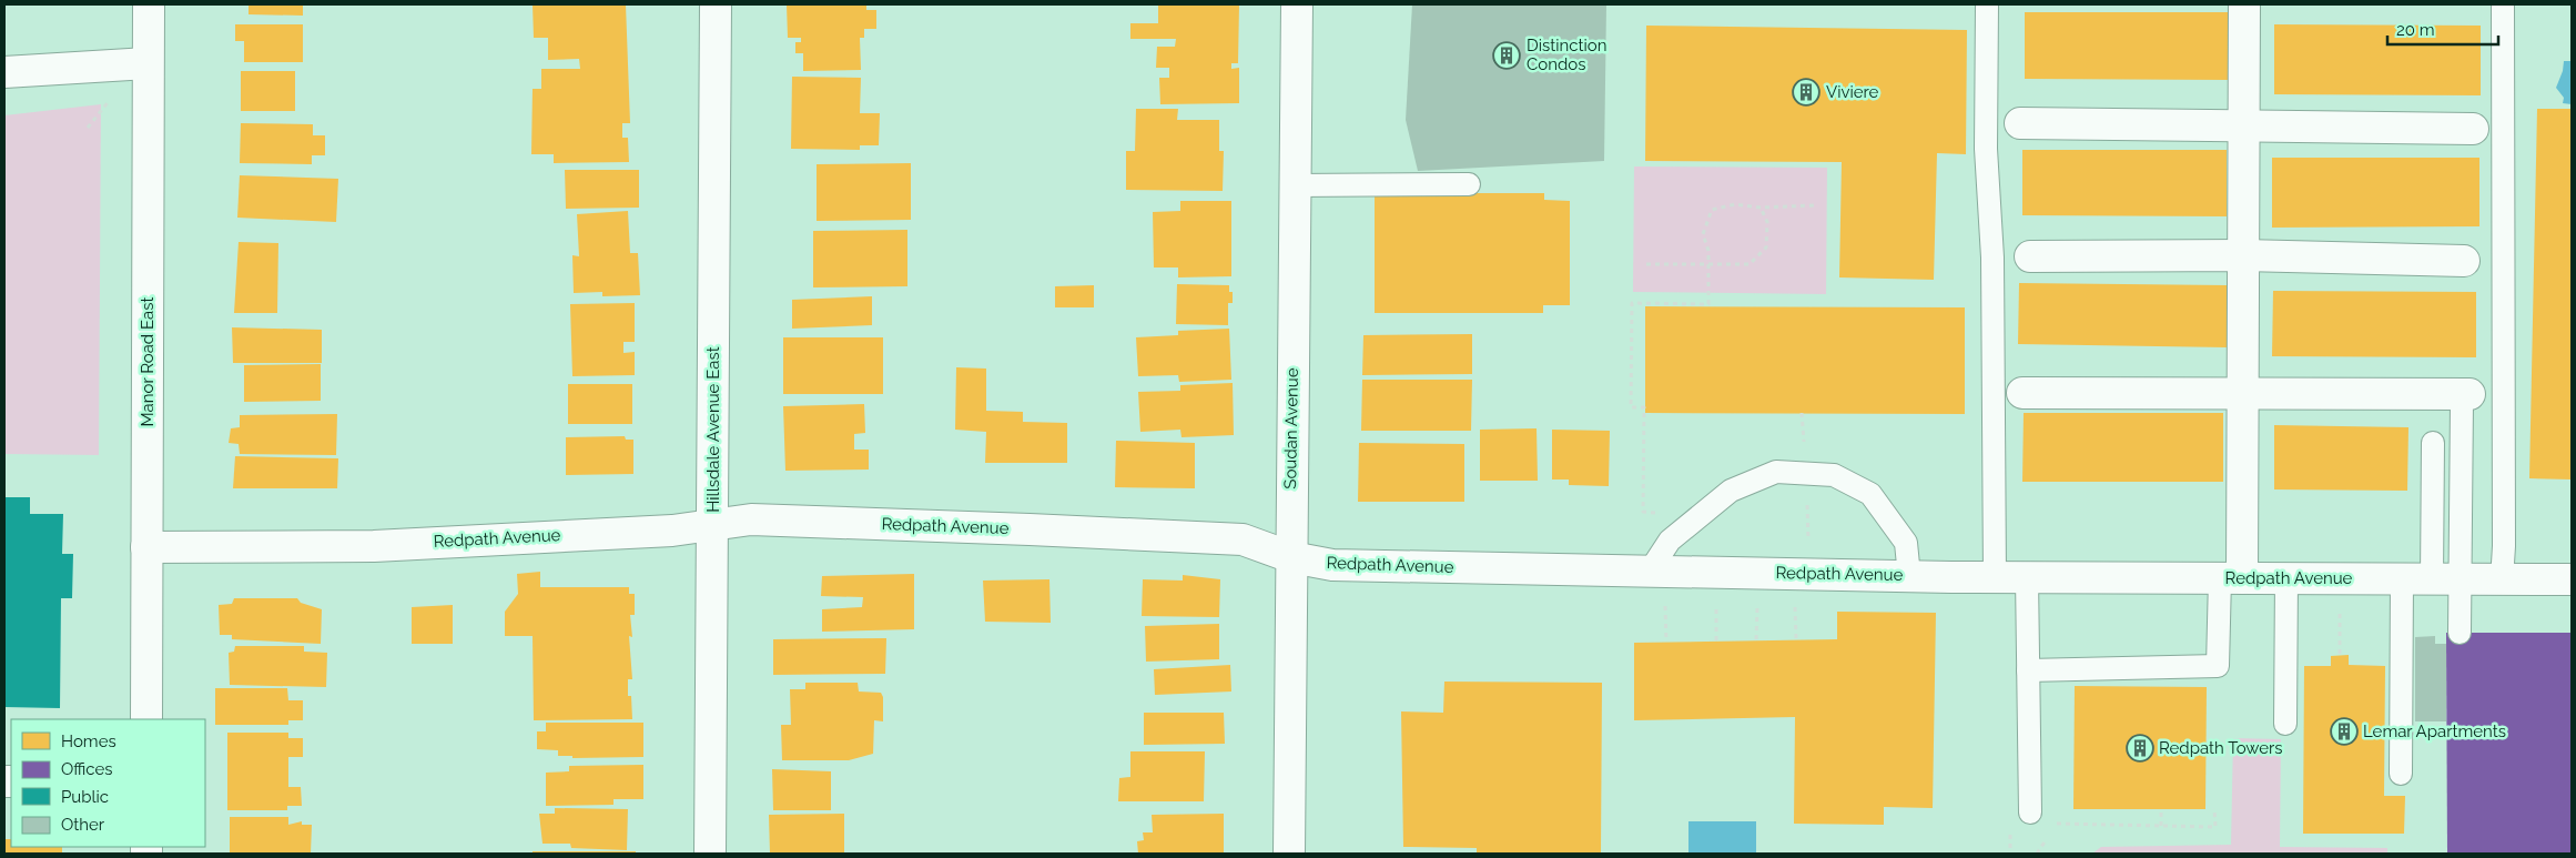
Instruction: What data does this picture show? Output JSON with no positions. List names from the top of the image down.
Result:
{
  "streets": {
    "street": [
      "Manor Road East",
      "Soudan Avenue",
      "Hillsdale Avenue East",
      "Redpath Avenue"
    ]
  },
  "crossings": [
    ["Manor Road East", "Redpath Avenue"],
    ["Soudan Avenue", "Redpath Avenue"],
    ["Hillsdale Avenue East", "Redpath Avenue"]
  ],
  "places": {
    "building": [
      "Distinction Condos",
      "Viviere",
      "Lemar Apartments",
      "Redpath Towers"
    ]
  },
  "legend": [
    "Homes",
    "Offices",
    "Public",
    "Other"
  ],
  "scale_bar": "20 m"
}
